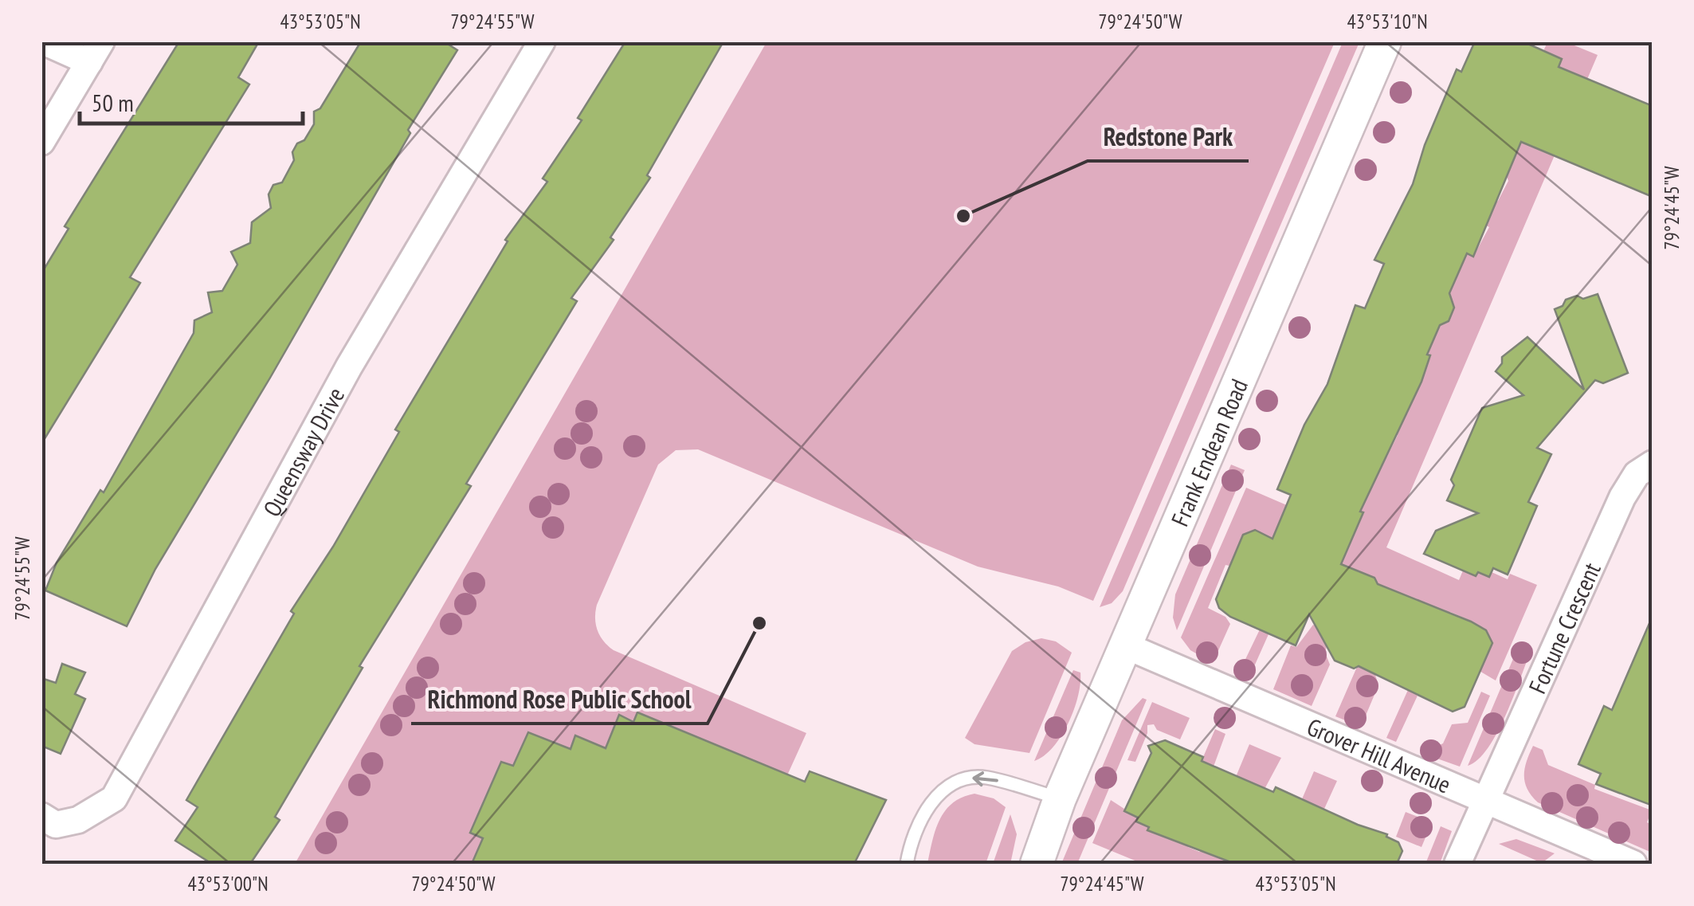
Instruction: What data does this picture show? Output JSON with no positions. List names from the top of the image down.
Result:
{
  "streets": {
    "street": [
      "Queensway Drive",
      "Frank Endean Road",
      "Fortune Crescent",
      "Grover Hill Avenue"
    ]
  },
  "crossings": [
    ["Frank Endean Road", "Grover Hill Avenue"],
    ["Fortune Crescent", "Grover Hill Avenue"]
  ],
  "places": ["Redstone Park", "Richmond Rose Public School"],
  "scale_bar": "50 m",
  "coordinates": [
    "43°53'05\"N",
    "79°24'55\"W",
    "79°24'50\"W",
    "43°53'10\"N",
    "79°24'45\"W",
    "43°53'00\"N"
  ]
}
